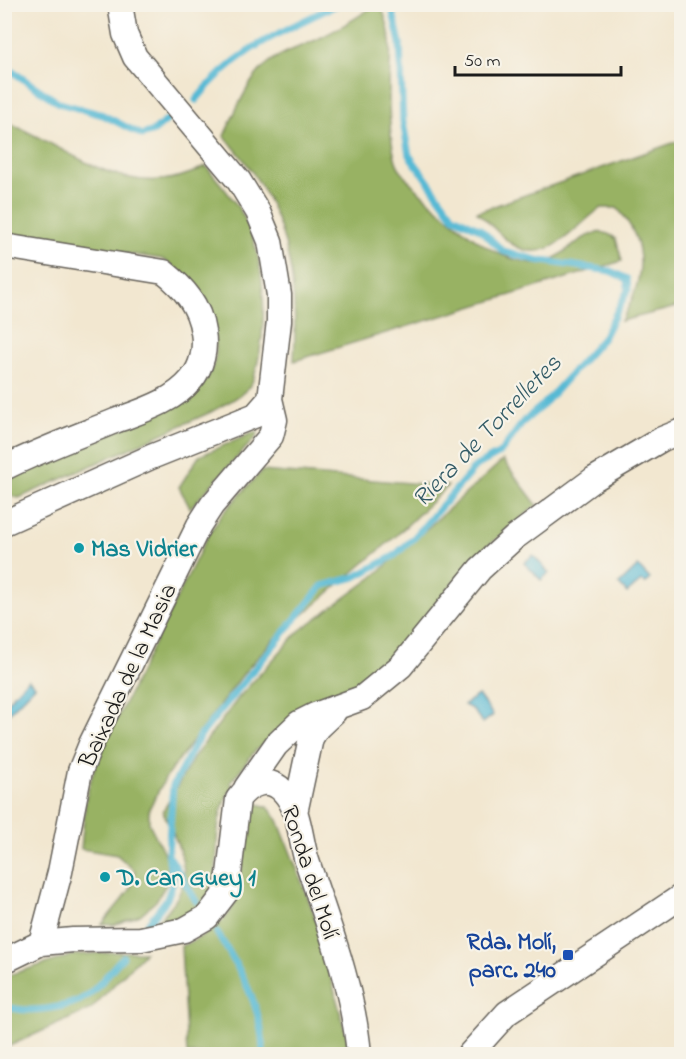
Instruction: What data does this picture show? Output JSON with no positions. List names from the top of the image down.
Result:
{
  "streets": {
    "street": ["Baixada de la Masia", "Ronda del Molí"]
  },
  "water": ["Riera de Torrelletes"],
  "places": {
    "other": ["Mas Vidrier", "D. Can Guey 1"],
    "transit": ["Rda. Molí, parc. 240"]
  },
  "scale_bar": "50 m"
}
